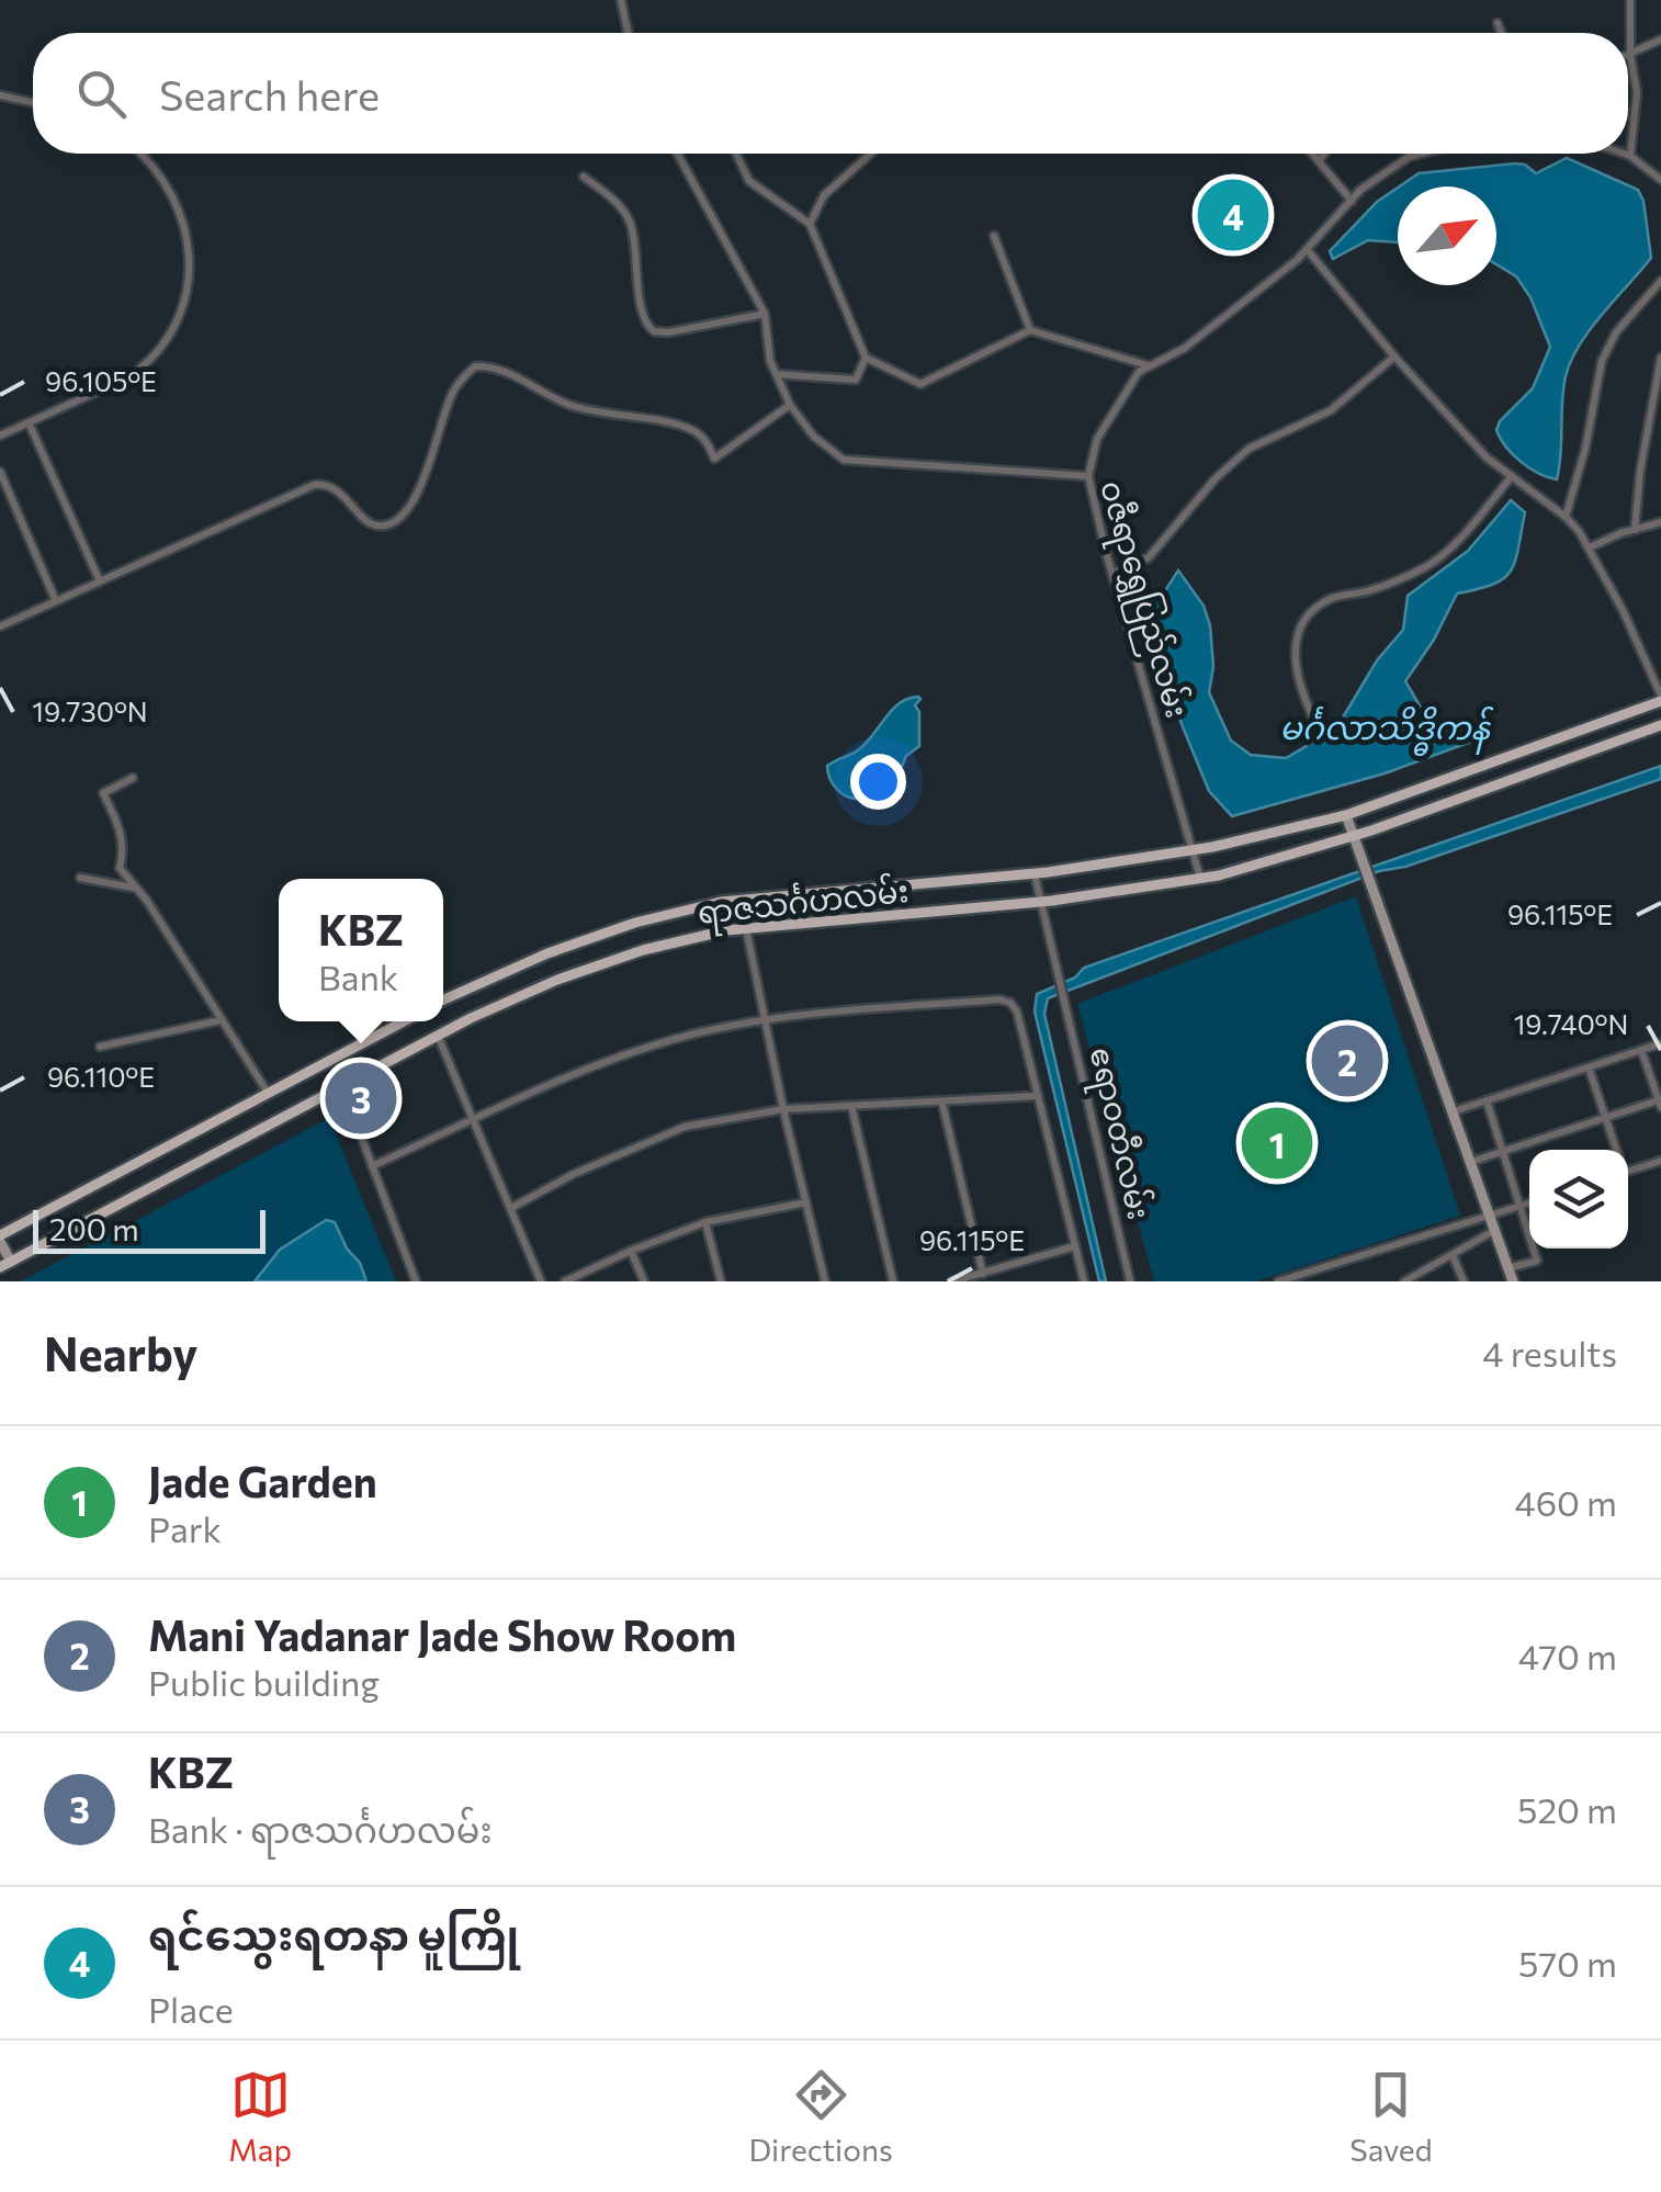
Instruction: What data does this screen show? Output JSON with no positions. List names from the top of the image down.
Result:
{
  "streets": {
    "main road": ["ရာဇသင်္ဂဟလမ်း"],
    "street": ["ဝဇီရာရွှေပြည်လမ်း", "ဧရာဝတီလမ်း"]
  },
  "crossings": [
    ["ဝဇီရာရွှေပြည်လမ်း", "ရာဇသင်္ဂဟလမ်း"],
    ["ရာဇသင်္ဂဟလမ်း", "ဧရာဝတီလမ်း"]
  ],
  "water": ["မင်္ဂလာသိဒ္ဓိကန်"],
  "scale_bar": "200 m",
  "north": "top right",
  "page": {
    "search": "Search here",
    "pins": [
      "4",
      "2",
      "3",
      "1"
    ],
    "popup": ["KBZ", "Bank"],
    "scale": "200 m",
    "heading": ["Nearby", "4 results"],
    "list": [
      {
        "mark": "1",
        "name": "Jade Garden",
        "note": "Park",
        "value": "460 m"
      },
      {
        "mark": "2",
        "name": "Mani Yadanar Jade Show Room",
        "note": "Public building",
        "value": "470 m"
      },
      {
        "mark": "3",
        "name": "KBZ",
        "note": "Bank · ရာဇသင်္ဂဟလမ်း",
        "value": "520 m"
      },
      {
        "mark": "4",
        "name": "ရင်သွေးရတနာ မူကြို",
        "note": "Place",
        "value": "570 m"
      }
    ],
    "nav": ["Map", "Directions", "Saved"]
  },
  "coordinates": [
    "96.105°E",
    "19.730°N",
    "96.115°E",
    "19.740°N",
    "96.110°E"
  ]
}
